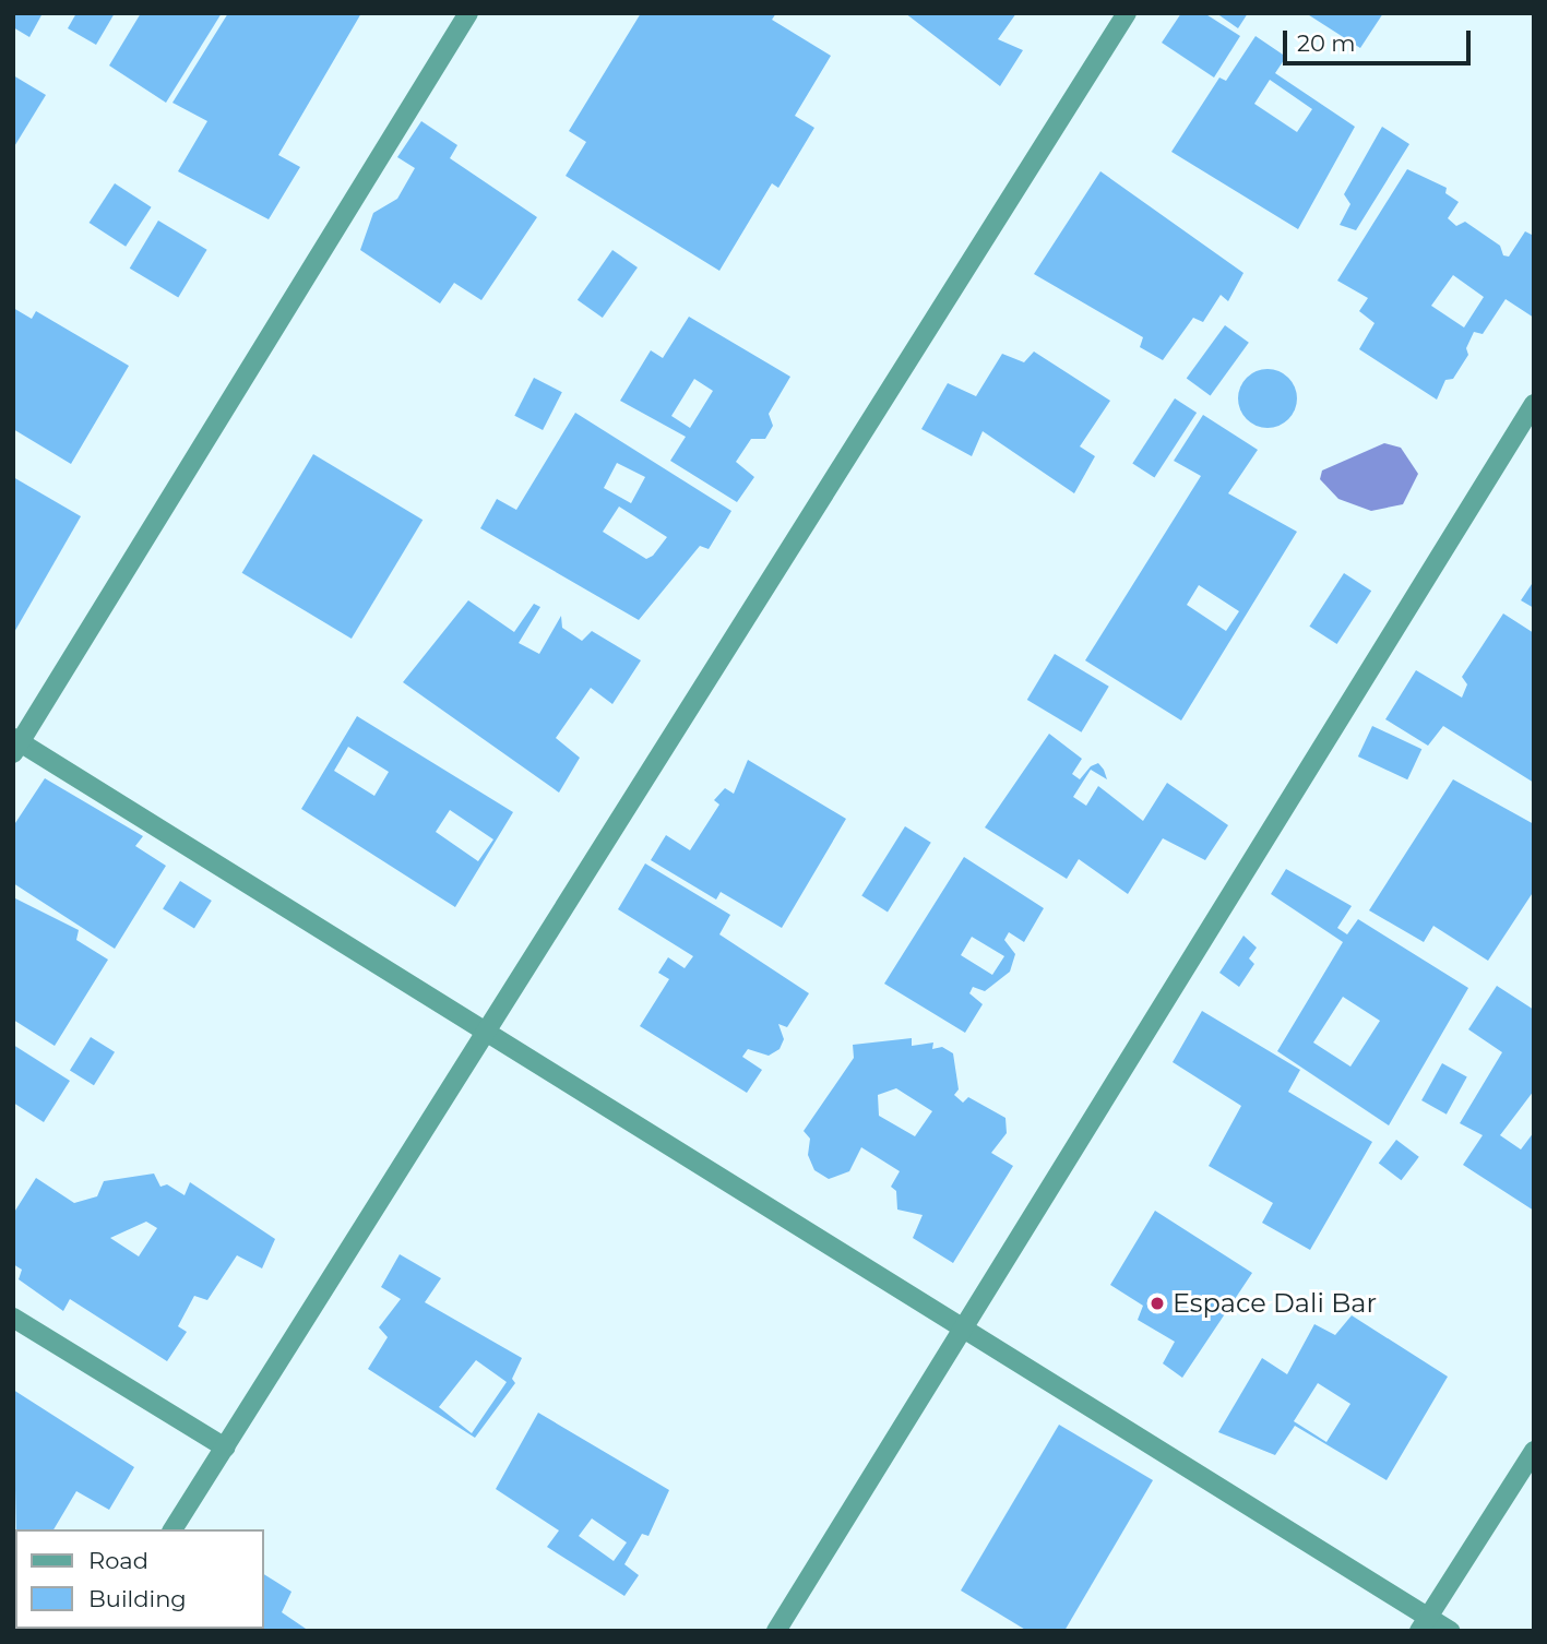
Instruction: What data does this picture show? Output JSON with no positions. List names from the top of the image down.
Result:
{
  "places": ["Espace Dali Bar"],
  "legend": ["Road", "Building"],
  "scale_bar": "20 m"
}
